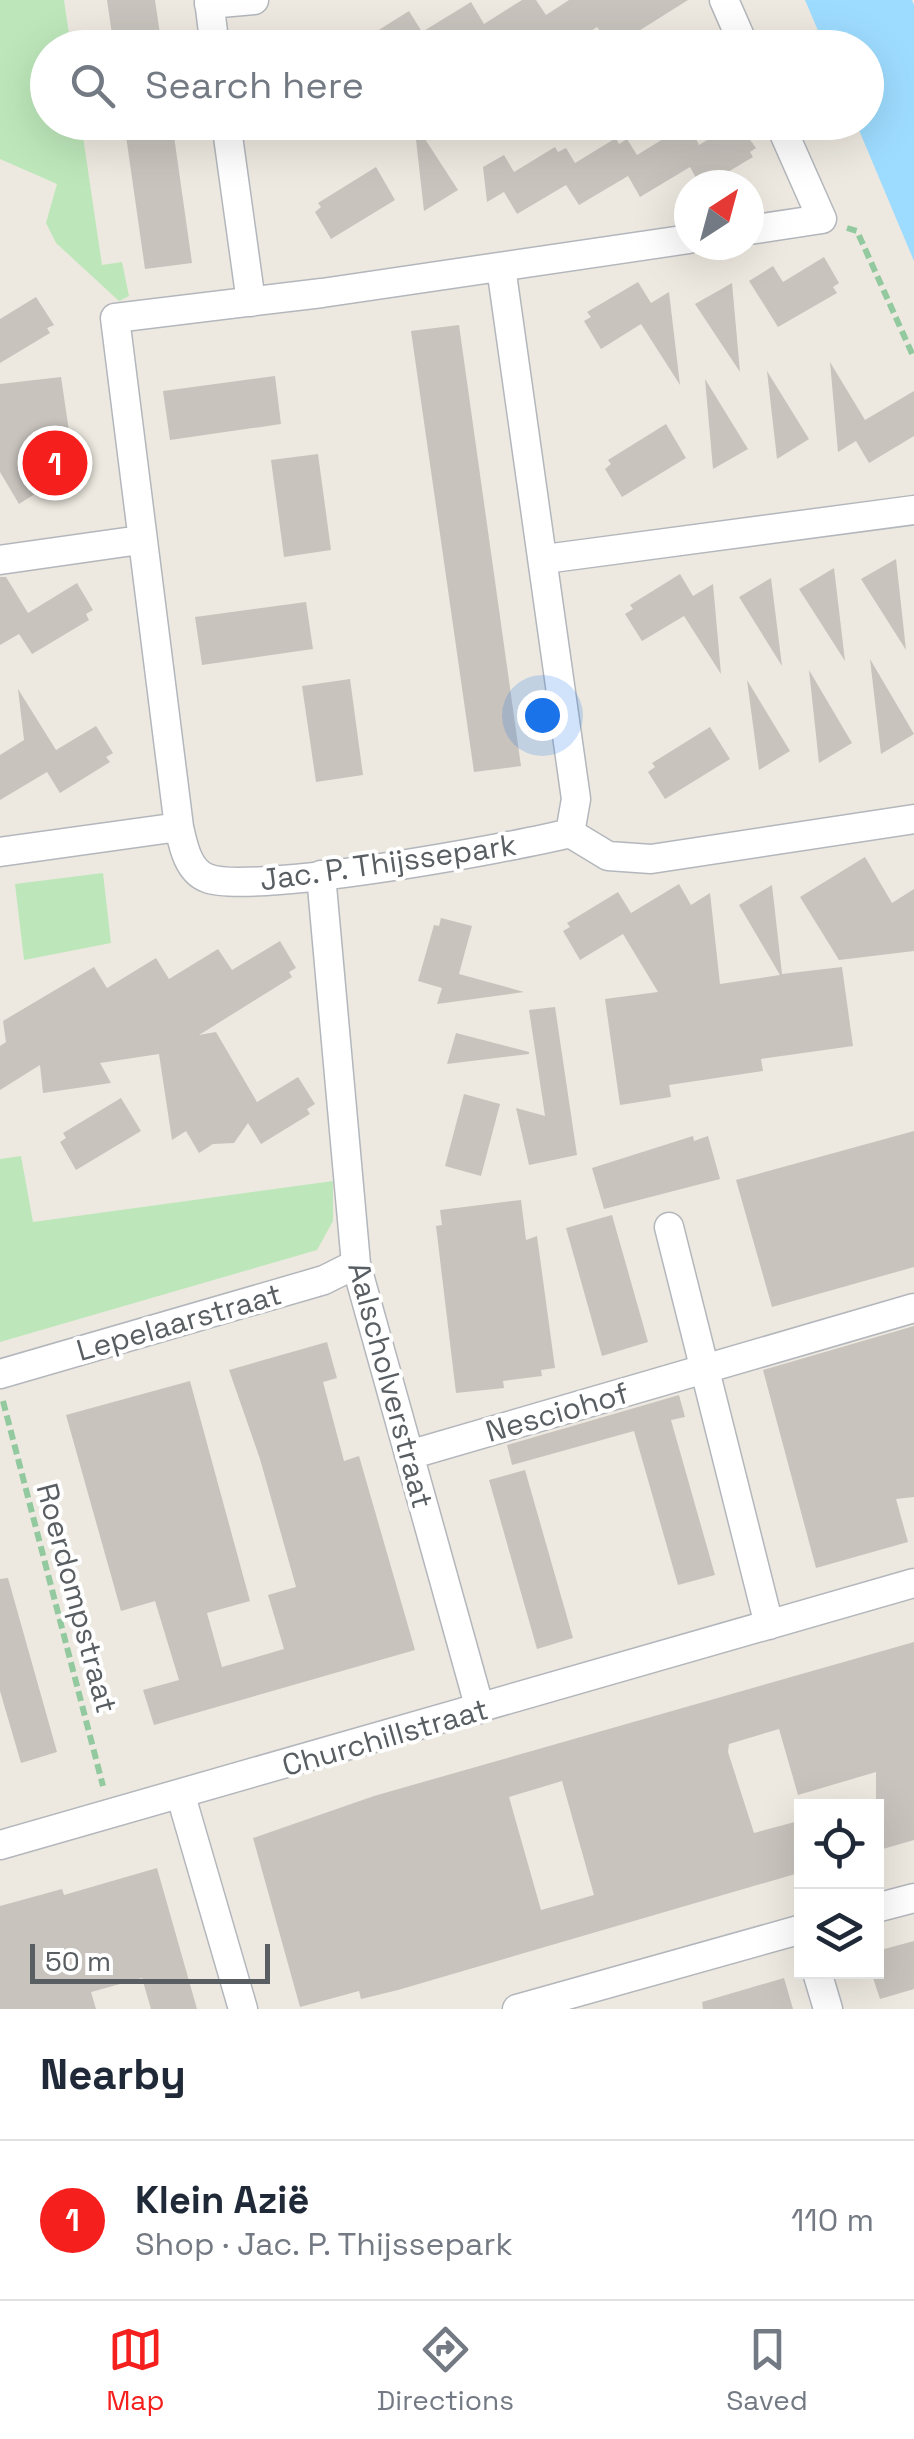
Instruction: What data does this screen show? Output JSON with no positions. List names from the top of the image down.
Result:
{
  "streets": {
    "street": [
      "Jac. P. Thijssepark",
      "Lepelaarstraat",
      "Aalscholverstraat",
      "Nesciohof",
      "Churchillstraat"
    ],
    "path": ["Roerdompstraat"]
  },
  "crossings": [
    ["Jac. P. Thijssepark", "Aalscholverstraat"],
    ["Lepelaarstraat", "Aalscholverstraat"],
    ["Aalscholverstraat", "Nesciohof"],
    ["Aalscholverstraat", "Churchillstraat"],
    ["Roerdompstraat", "Churchillstraat"]
  ],
  "scale_bar": "50 m",
  "north": "top right",
  "page": {
    "search": "Search here",
    "pins": "1",
    "scale": "50 m",
    "heading": "Nearby",
    "list": [
      {
        "mark": "1",
        "name": "Klein Azië",
        "note": "Shop · Jac. P. Thijssepark",
        "value": "110 m"
      }
    ],
    "nav": ["Map", "Directions", "Saved"]
  }
}
